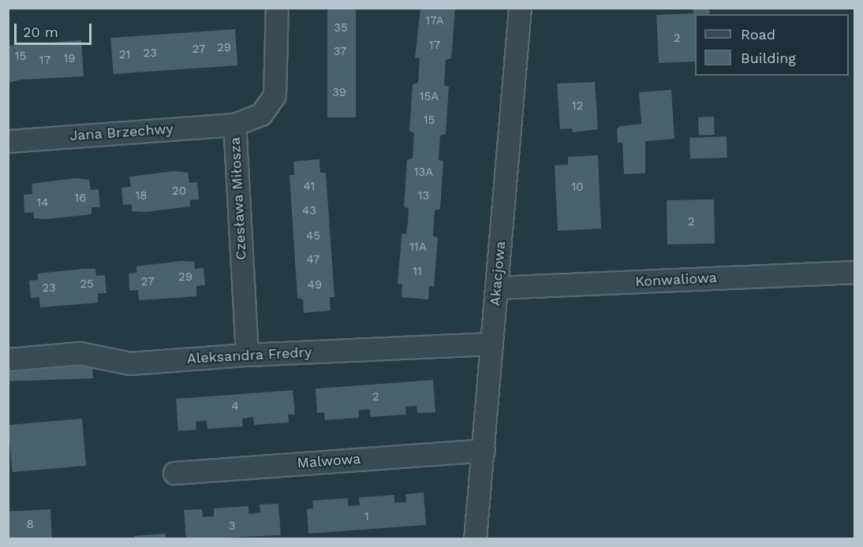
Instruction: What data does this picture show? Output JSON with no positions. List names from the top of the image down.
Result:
{
  "streets": {
    "street": [
      "Jana Brzechwy",
      "Czesława Miłosza",
      "Akacjowa",
      "Konwaliowa",
      "Aleksandra Fredry",
      "Malwowa"
    ]
  },
  "crossings": [
    ["Jana Brzechwy", "Czesława Miłosza"],
    ["Czesława Miłosza", "Aleksandra Fredry"],
    ["Akacjowa", "Konwaliowa"],
    ["Akacjowa", "Aleksandra Fredry"],
    ["Akacjowa", "Malwowa"]
  ],
  "house_numbers": [
    "17A",
    "35",
    "2",
    "17",
    "29",
    "27",
    "37",
    "23",
    "21",
    "15",
    "19",
    "17",
    "39",
    "15A",
    "12",
    "15",
    "13A",
    "41",
    "10",
    "20",
    "18",
    "13",
    "16",
    "14",
    "43",
    "2",
    "45",
    "11A",
    "47",
    "11",
    "29",
    "27",
    "25",
    "49",
    "23",
    "2",
    "4",
    "1",
    "8",
    "3"
  ],
  "legend": ["Road", "Building"],
  "scale_bar": "20 m"
}
